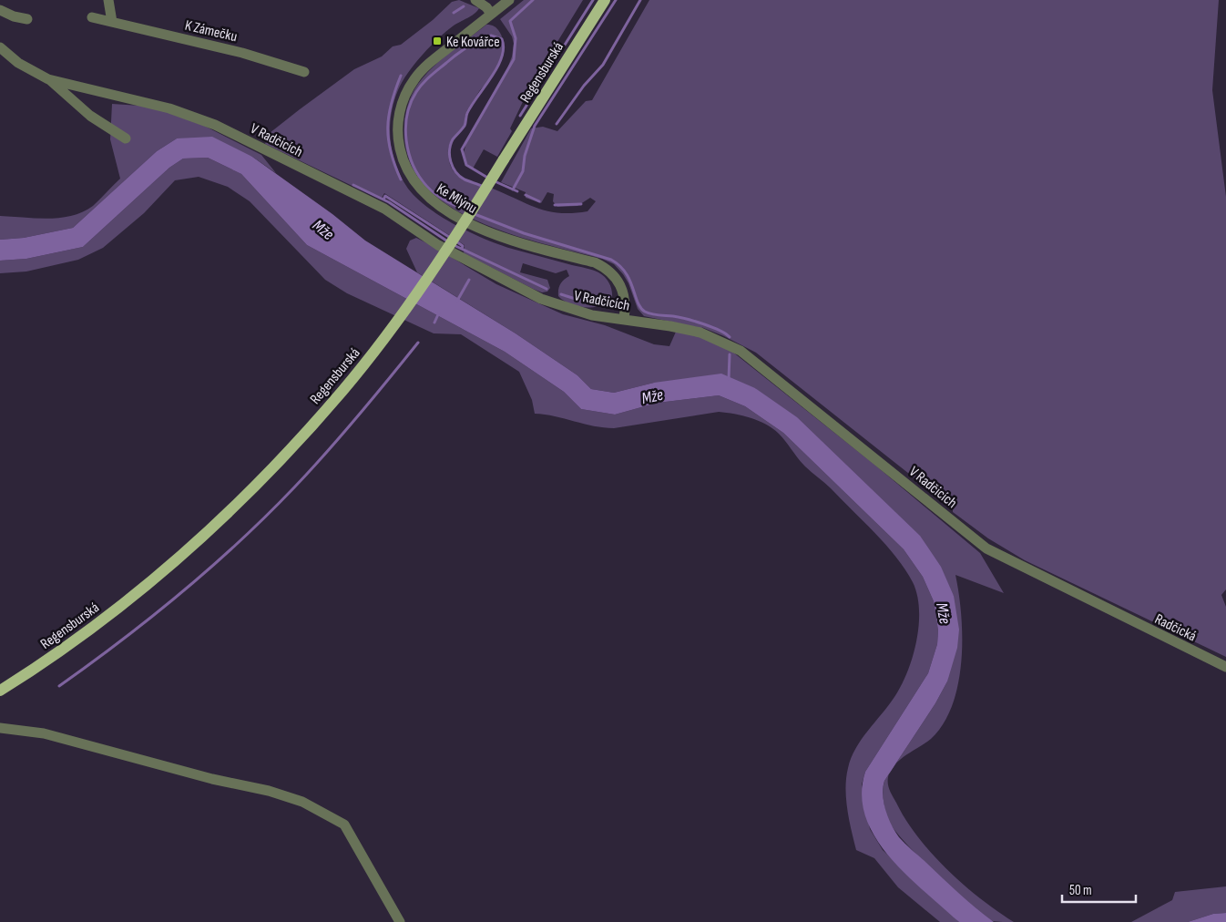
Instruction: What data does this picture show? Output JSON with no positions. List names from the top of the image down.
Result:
{
  "streets": {
    "main road": ["Regensburská"],
    "street": [
      "K Zámečku",
      "V Radčicích",
      "Ke Mlýnu",
      "Radčická"
    ]
  },
  "crossings": [
    ["V Radčicích", "Ke Mlýnu"],
    ["V Radčicích", "Radčická"]
  ],
  "water": ["Mže"],
  "places": {
    "transit": ["Ke Kovářce"]
  },
  "scale_bar": "50 m"
}
